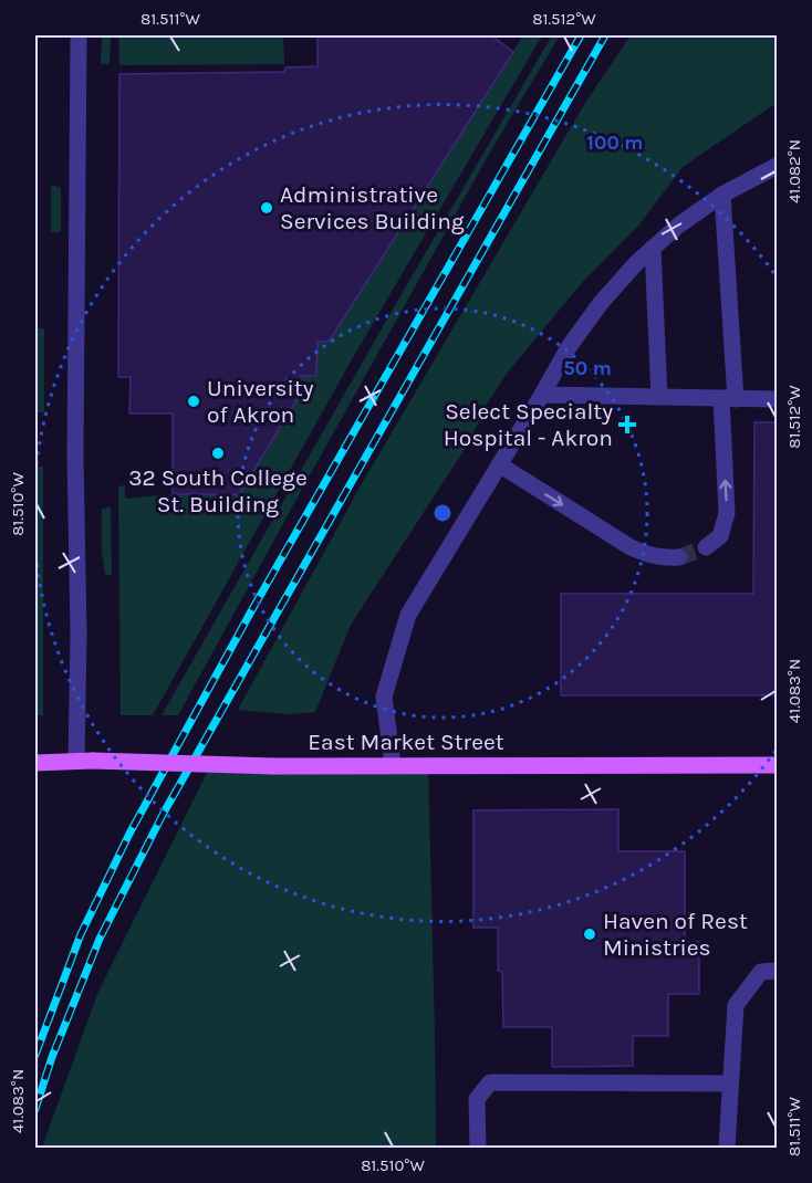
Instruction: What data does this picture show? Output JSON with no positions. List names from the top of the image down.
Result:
{
  "streets": {
    "main road": ["East Market Street"]
  },
  "places": {
    "other": [
      "Administrative Services Building",
      "University of Akron",
      "32 South College St. Building",
      "Haven of Rest Ministries"
    ],
    "health": ["Select Specialty Hospital - Akron"]
  },
  "coordinates": [
    "81.511°W",
    "81.512°W",
    "41.082°N",
    "81.510°W",
    "41.083°N"
  ],
  "rings": ["100 m", "50 m"]
}
